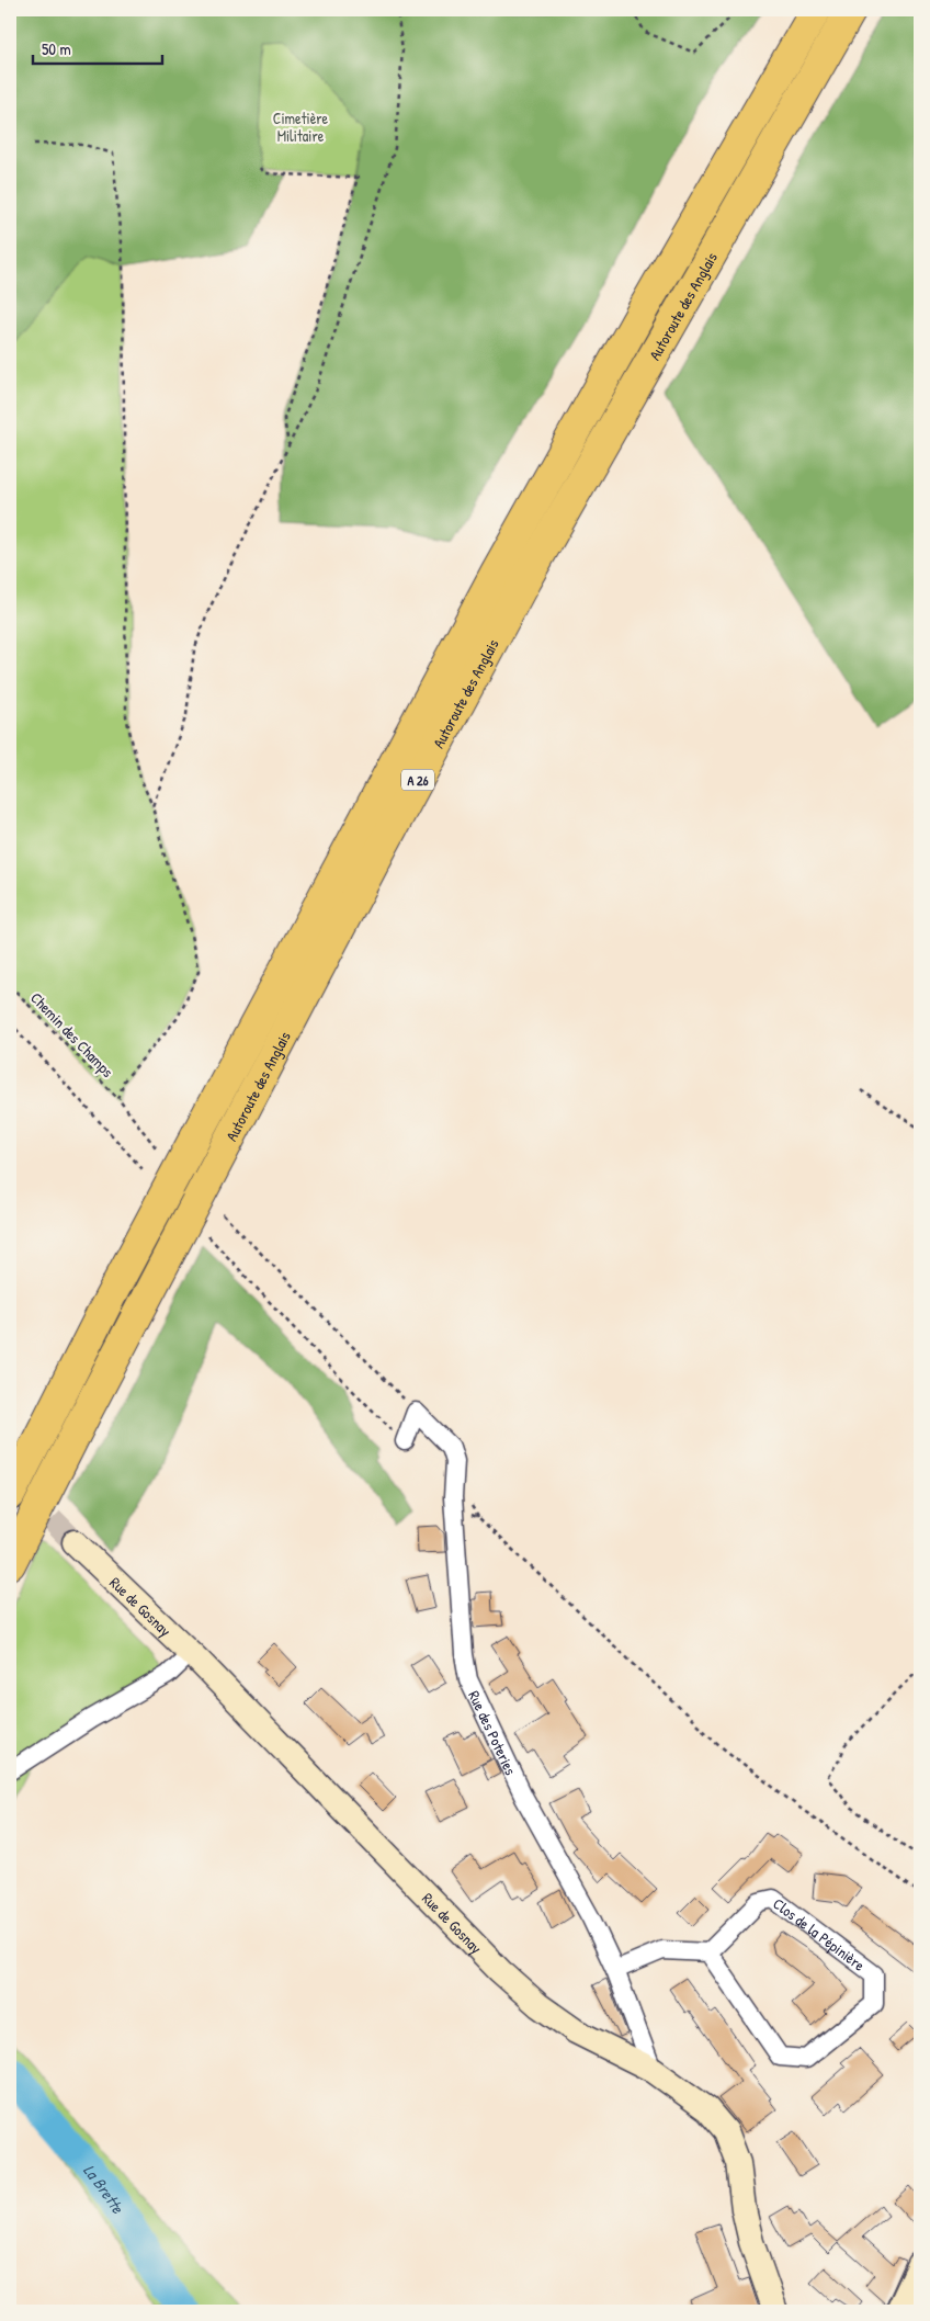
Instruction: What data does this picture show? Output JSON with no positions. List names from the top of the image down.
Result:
{
  "streets": {
    "highway": ["Autoroute des Anglais", "A 26"],
    "street": ["Rue de Gosnay", "Rue des Poteries", "Clos de la Pépinière"],
    "path": ["Chemin des Champs"]
  },
  "crossings": [
    ["Rue de Gosnay", "Rue des Poteries"]
  ],
  "water": ["La Brette"],
  "parks": ["Cimetière Militaire"],
  "scale_bar": "50 m"
}
